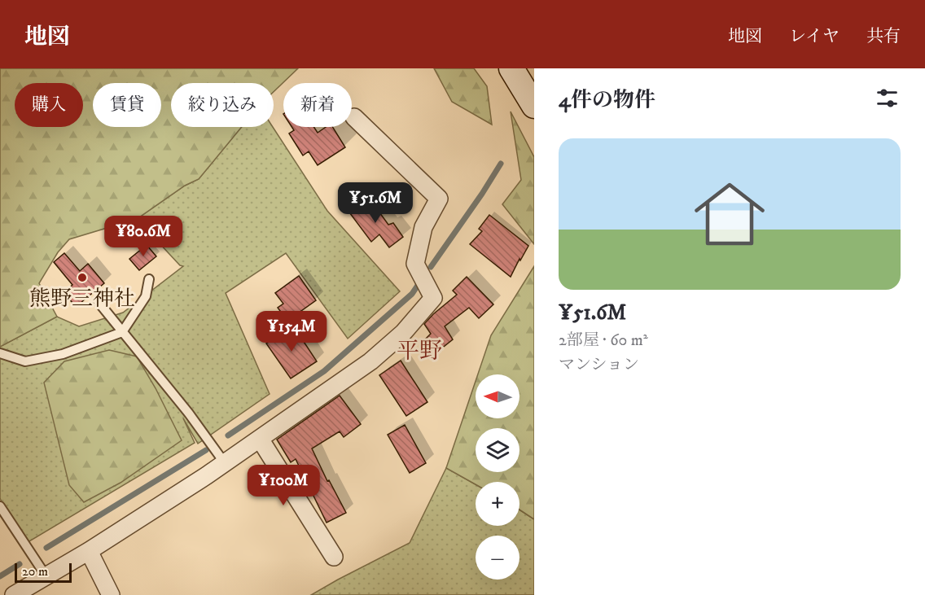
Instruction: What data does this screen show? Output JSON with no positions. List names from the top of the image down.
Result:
{
  "districts": ["平野"],
  "places": ["熊野三神社"],
  "scale_bar": "20 m",
  "north": "left",
  "page": {
    "header": "地図",
    "nav": ["地図", "レイヤ", "共有"],
    "heading": "4件の物件",
    "chip": [
      "購入",
      "賃貸",
      "絞り込み",
      "新着"
    ],
    "list": [
      {
        "name": "¥51.6M",
        "note": "2部屋 · 60 m² · マンション"
      }
    ],
    "price": [
      "¥51.6M",
      "¥80.6M",
      "¥154M",
      "¥100M"
    ],
    "map_buttons": ["+", "−"],
    "scale": "20 m"
  }
}
